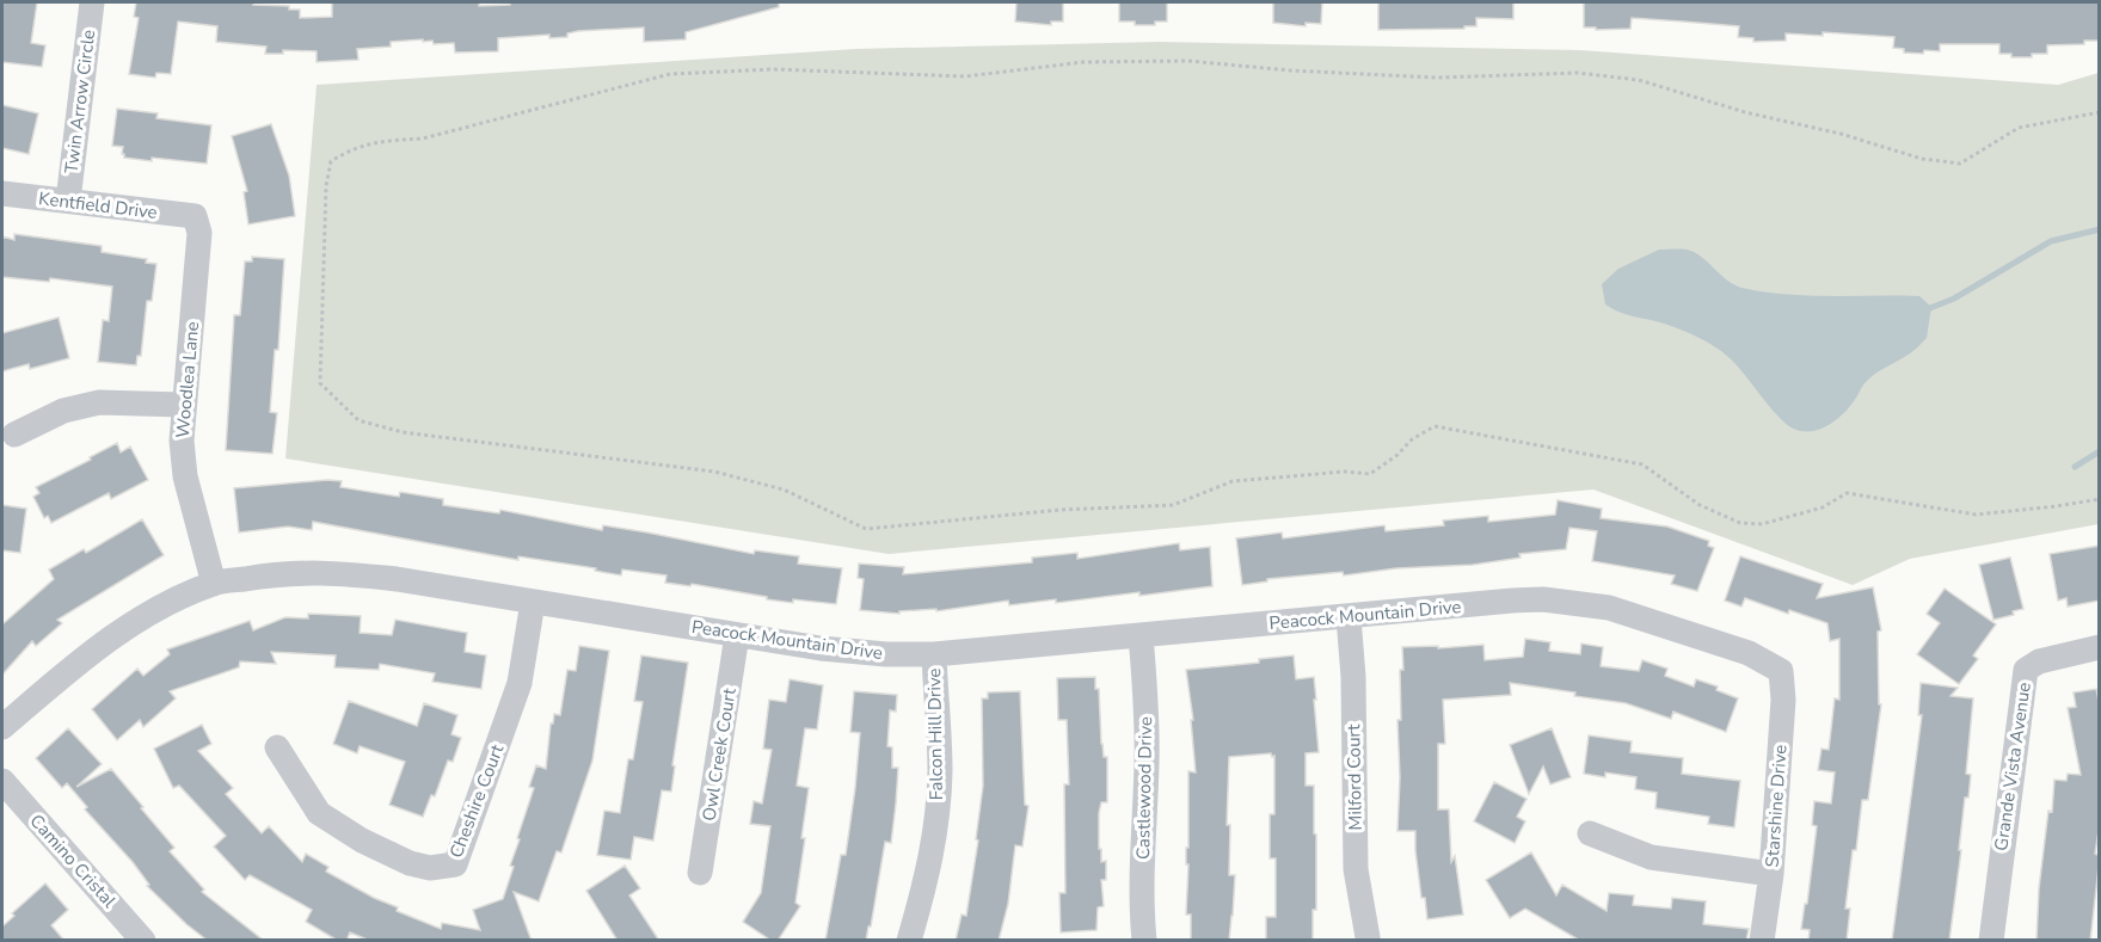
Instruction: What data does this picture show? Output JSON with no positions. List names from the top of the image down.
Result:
{
  "streets": {
    "street": [
      "Twin Arrow Circle",
      "Kentfield Drive",
      "Woodlea Lane",
      "Peacock Mountain Drive",
      "Falcon Hill Drive",
      "Owl Creek Court",
      "Grande Vista Avenue",
      "Milford Court",
      "Castlewood Drive",
      "Cheshire Court",
      "Starshine Drive",
      "Camino Cristal"
    ]
  },
  "crossings": [
    ["Twin Arrow Circle", "Kentfield Drive"],
    ["Kentfield Drive", "Woodlea Lane"],
    ["Woodlea Lane", "Peacock Mountain Drive"],
    ["Peacock Mountain Drive", "Falcon Hill Drive"],
    ["Peacock Mountain Drive", "Owl Creek Court"],
    ["Peacock Mountain Drive", "Milford Court"],
    ["Peacock Mountain Drive", "Castlewood Drive"],
    ["Peacock Mountain Drive", "Cheshire Court"],
    ["Peacock Mountain Drive", "Starshine Drive"]
  ]
}
